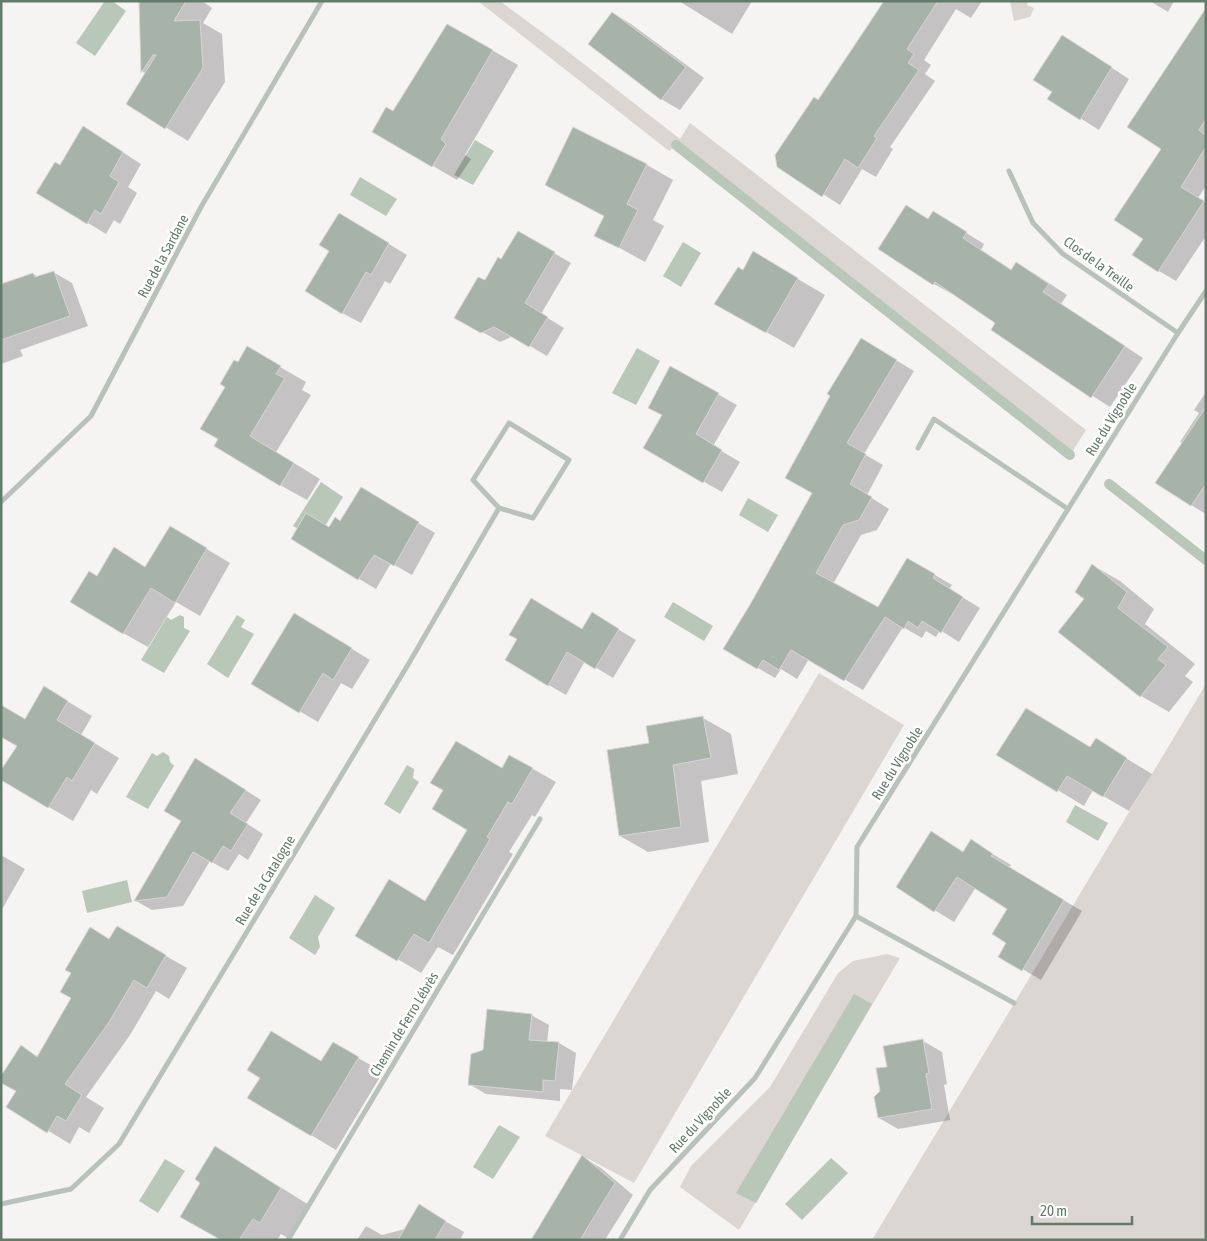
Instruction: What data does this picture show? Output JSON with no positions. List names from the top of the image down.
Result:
{
  "streets": {
    "street": [
      "Rue de la Sardane",
      "Clos de la Treille",
      "Rue du Vignoble",
      "Rue de la Catalogne",
      "Chemin de Ferro Lébrès"
    ]
  },
  "crossings": [
    ["Clos de la Treille", "Rue du Vignoble"]
  ],
  "scale_bar": "20 m"
}
